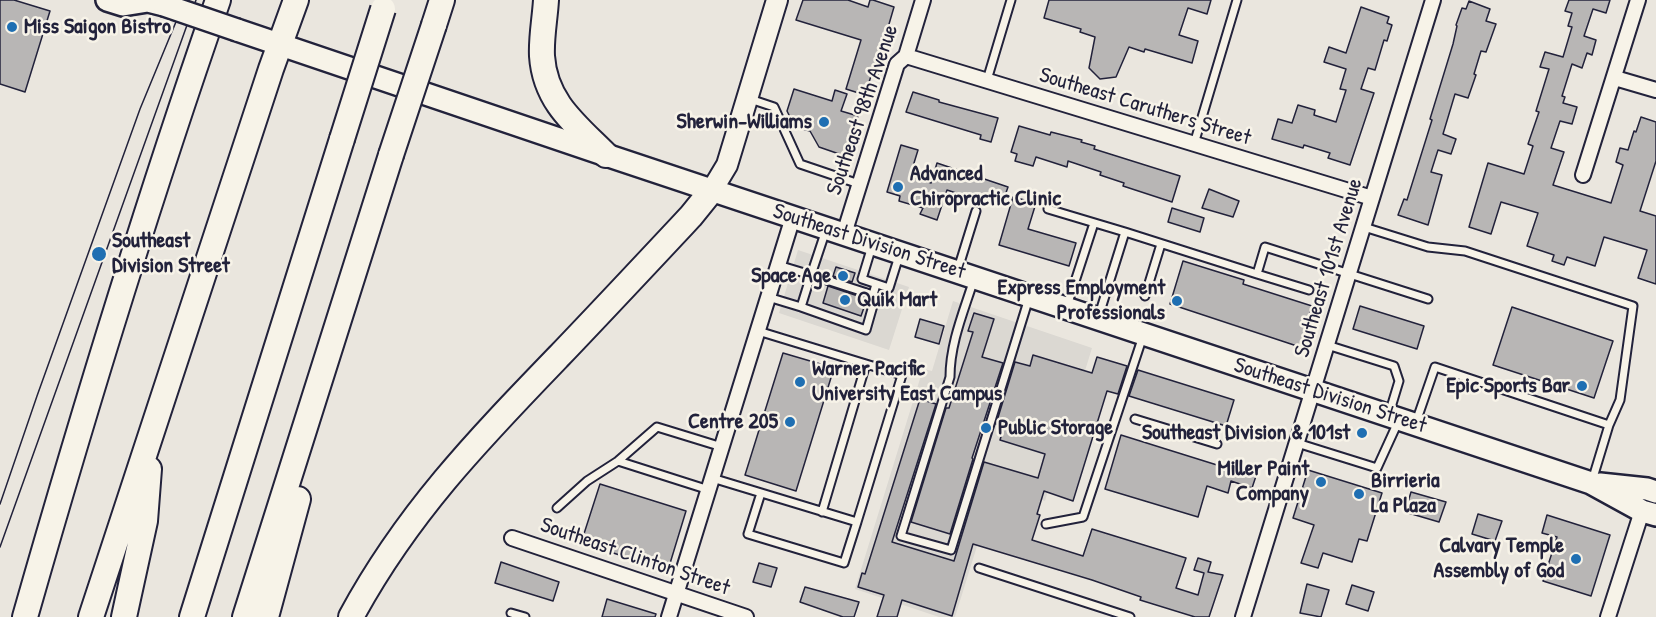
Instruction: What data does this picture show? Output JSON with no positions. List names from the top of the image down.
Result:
{
  "streets": {
    "main road": ["Southeast Division Street"],
    "street": [
      "Southeast Caruthers Street",
      "Southeast 98th Avenue",
      "Southeast 101st Avenue",
      "Southeast Clinton Street"
    ]
  },
  "crossings": [
    ["Southeast Caruthers Street", "Southeast 98th Avenue"],
    ["Southeast Caruthers Street", "Southeast 101st Avenue"],
    ["Southeast 98th Avenue", "Southeast Division Street"],
    ["Southeast Division Street", "Southeast 101st Avenue"]
  ],
  "places": [
    "Miss Saigon Bistro",
    "Sherwin-Williams",
    "Advanced Chiropractic Clinic",
    "Southeast Division Street",
    "Space Age",
    "Quik Mart",
    "Express Employment Professionals",
    "Warner Pacific University East Campus",
    "Epic Sports Bar",
    "Centre 205",
    "Public Storage",
    "Southeast Division & 101st",
    "Miller Paint Company",
    "Birrieria La Plaza",
    "Calvary Temple Assembly of God"
  ]
}
